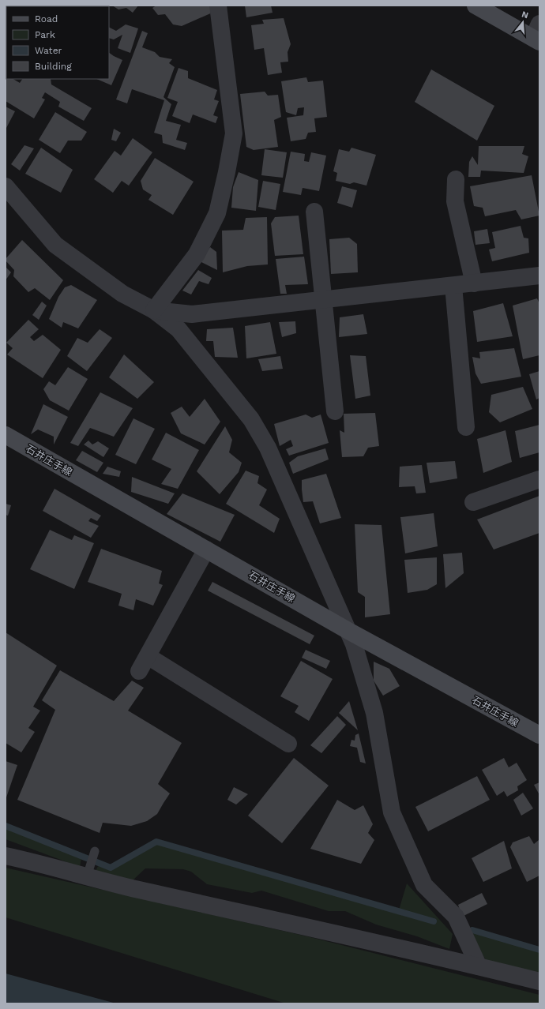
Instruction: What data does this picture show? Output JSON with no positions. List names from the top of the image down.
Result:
{
  "streets": {
    "street": ["石井庄手線"]
  },
  "legend": [
    "Road",
    "Park",
    "Water",
    "Building"
  ],
  "north": "top"
}
